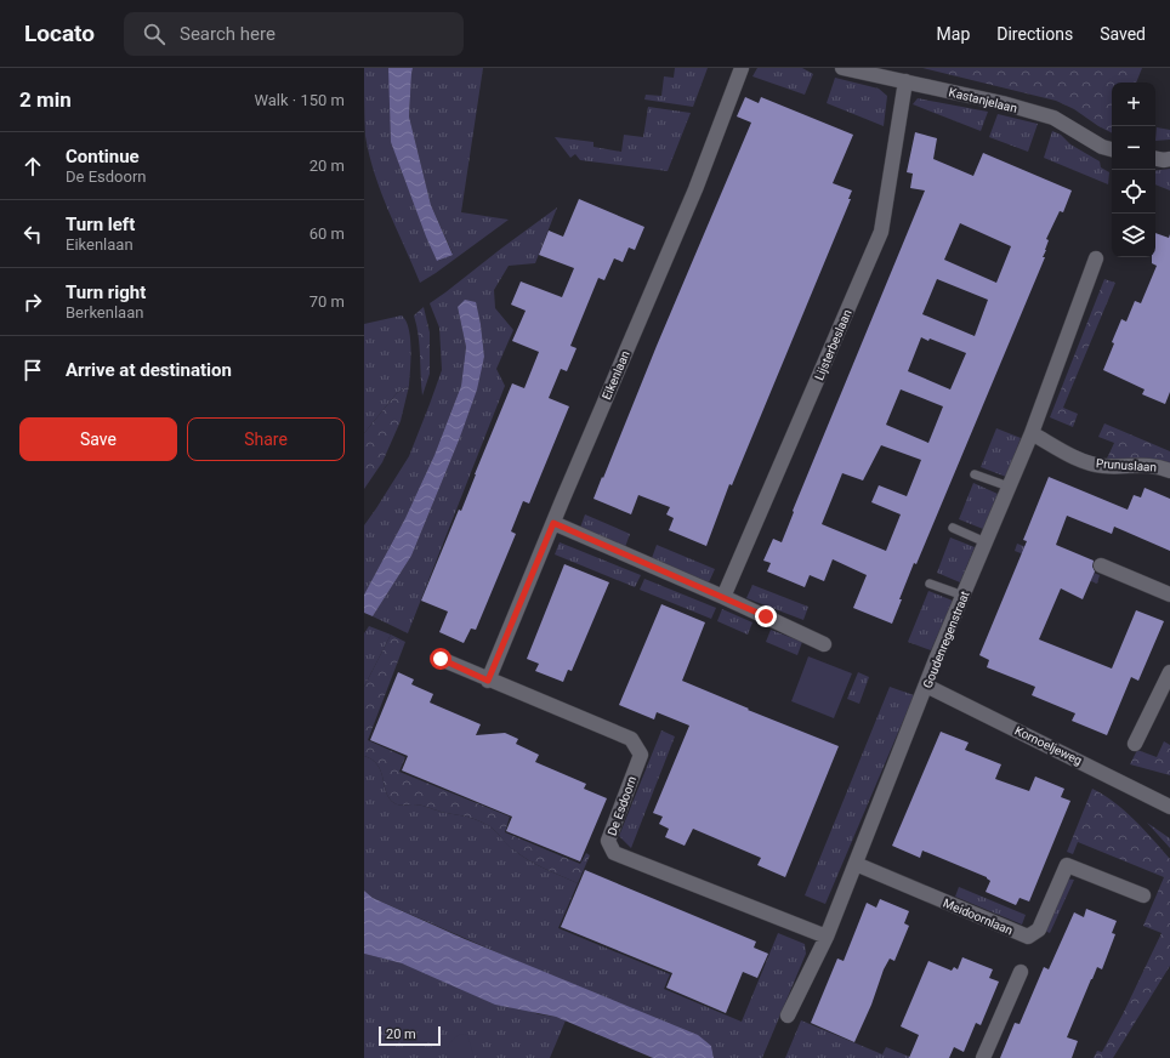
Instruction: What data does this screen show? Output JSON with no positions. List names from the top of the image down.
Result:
{
  "streets": {
    "street": [
      "Kastanjelaan",
      "Lijsterbeslaan",
      "Eikenlaan",
      "Prunuslaan",
      "Goudenregenstraat",
      "Kornoeljeweg",
      "De Esdoorn",
      "Meidoornlaan"
    ]
  },
  "crossings": [
    ["Kastanjelaan", "Lijsterbeslaan"],
    ["Eikenlaan", "De Esdoorn"],
    ["Prunuslaan", "Goudenregenstraat"],
    ["Goudenregenstraat", "Kornoeljeweg"],
    ["Goudenregenstraat", "De Esdoorn"],
    ["Goudenregenstraat", "Meidoornlaan"]
  ],
  "scale_bar": "20 m",
  "page": {
    "header": "Locato",
    "search": "Search here",
    "nav": ["Map", "Directions", "Saved"],
    "heading": ["2 min", "Walk · 150 m"],
    "map_buttons": ["+", "−"],
    "list": [
      ["Continue", "De Esdoorn", "20 m"],
      ["Turn left", "Eikenlaan", "60 m"],
      ["Turn right", "Berkenlaan", "70 m"],
      "Arrive at destination"
    ],
    "buttons": ["Save", "Share"],
    "scale": "20 m"
  }
}
